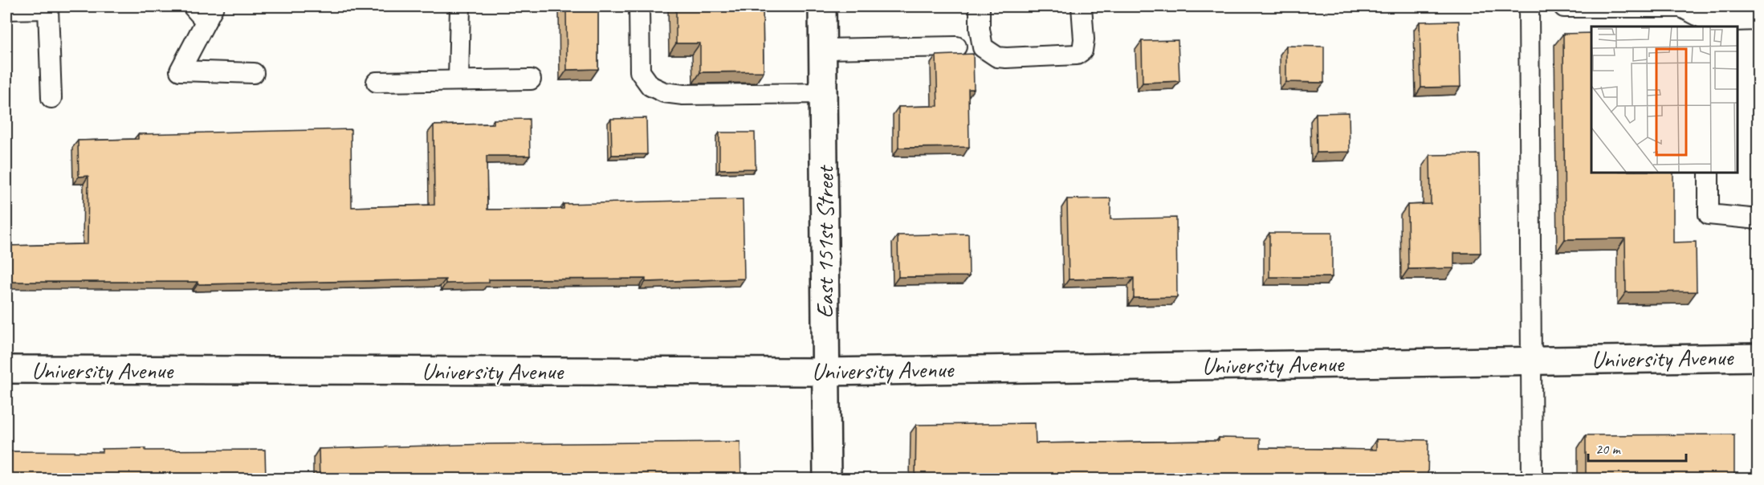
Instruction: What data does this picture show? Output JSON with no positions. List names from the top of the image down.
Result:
{
  "streets": {
    "street": ["East 151st Street", "University Avenue"]
  },
  "crossings": [
    ["East 151st Street", "University Avenue"]
  ],
  "scale_bar": "20 m"
}
